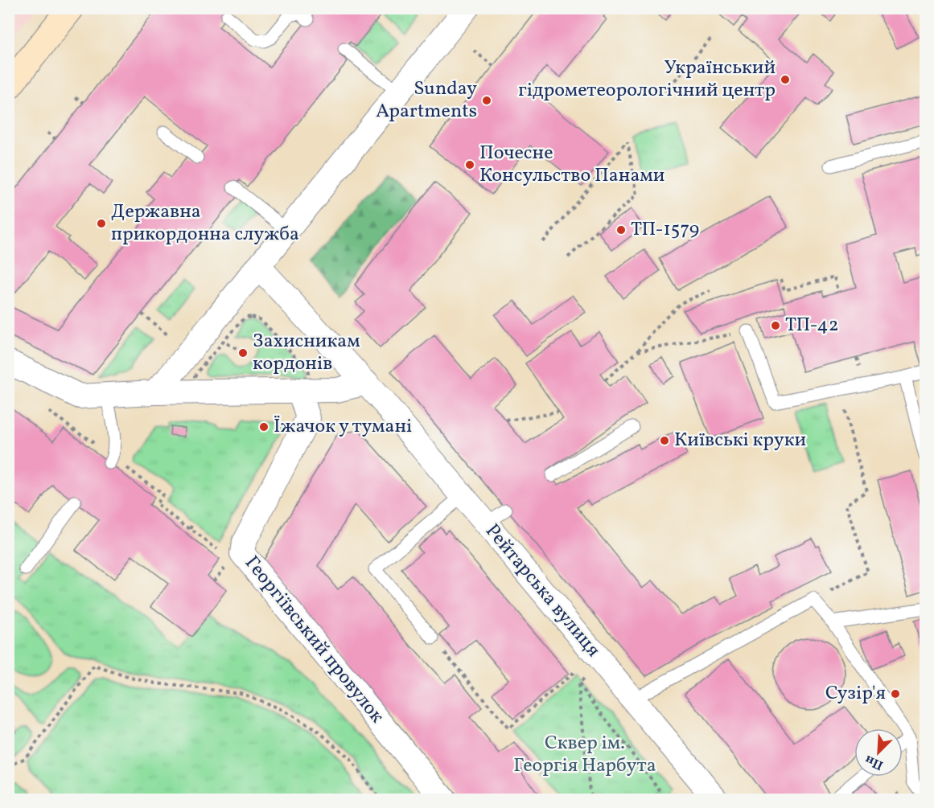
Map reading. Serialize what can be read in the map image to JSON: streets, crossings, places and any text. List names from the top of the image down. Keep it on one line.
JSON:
{"streets":{"street":["Рейтарська вулиця","Георгіївський провулок"]},"parks":["Сквер ім. Георгія Нарбута"],"places":["Український гідрометеорологічний центр","Sunday Apartments","Почесне Консульство Панами","Державна прикордонна служба","ТП-1579","ТП-42","Захисникам кордонів","Їжачок у тумані","Київські круки","Сузір'я"],"north":"bottom left"}
